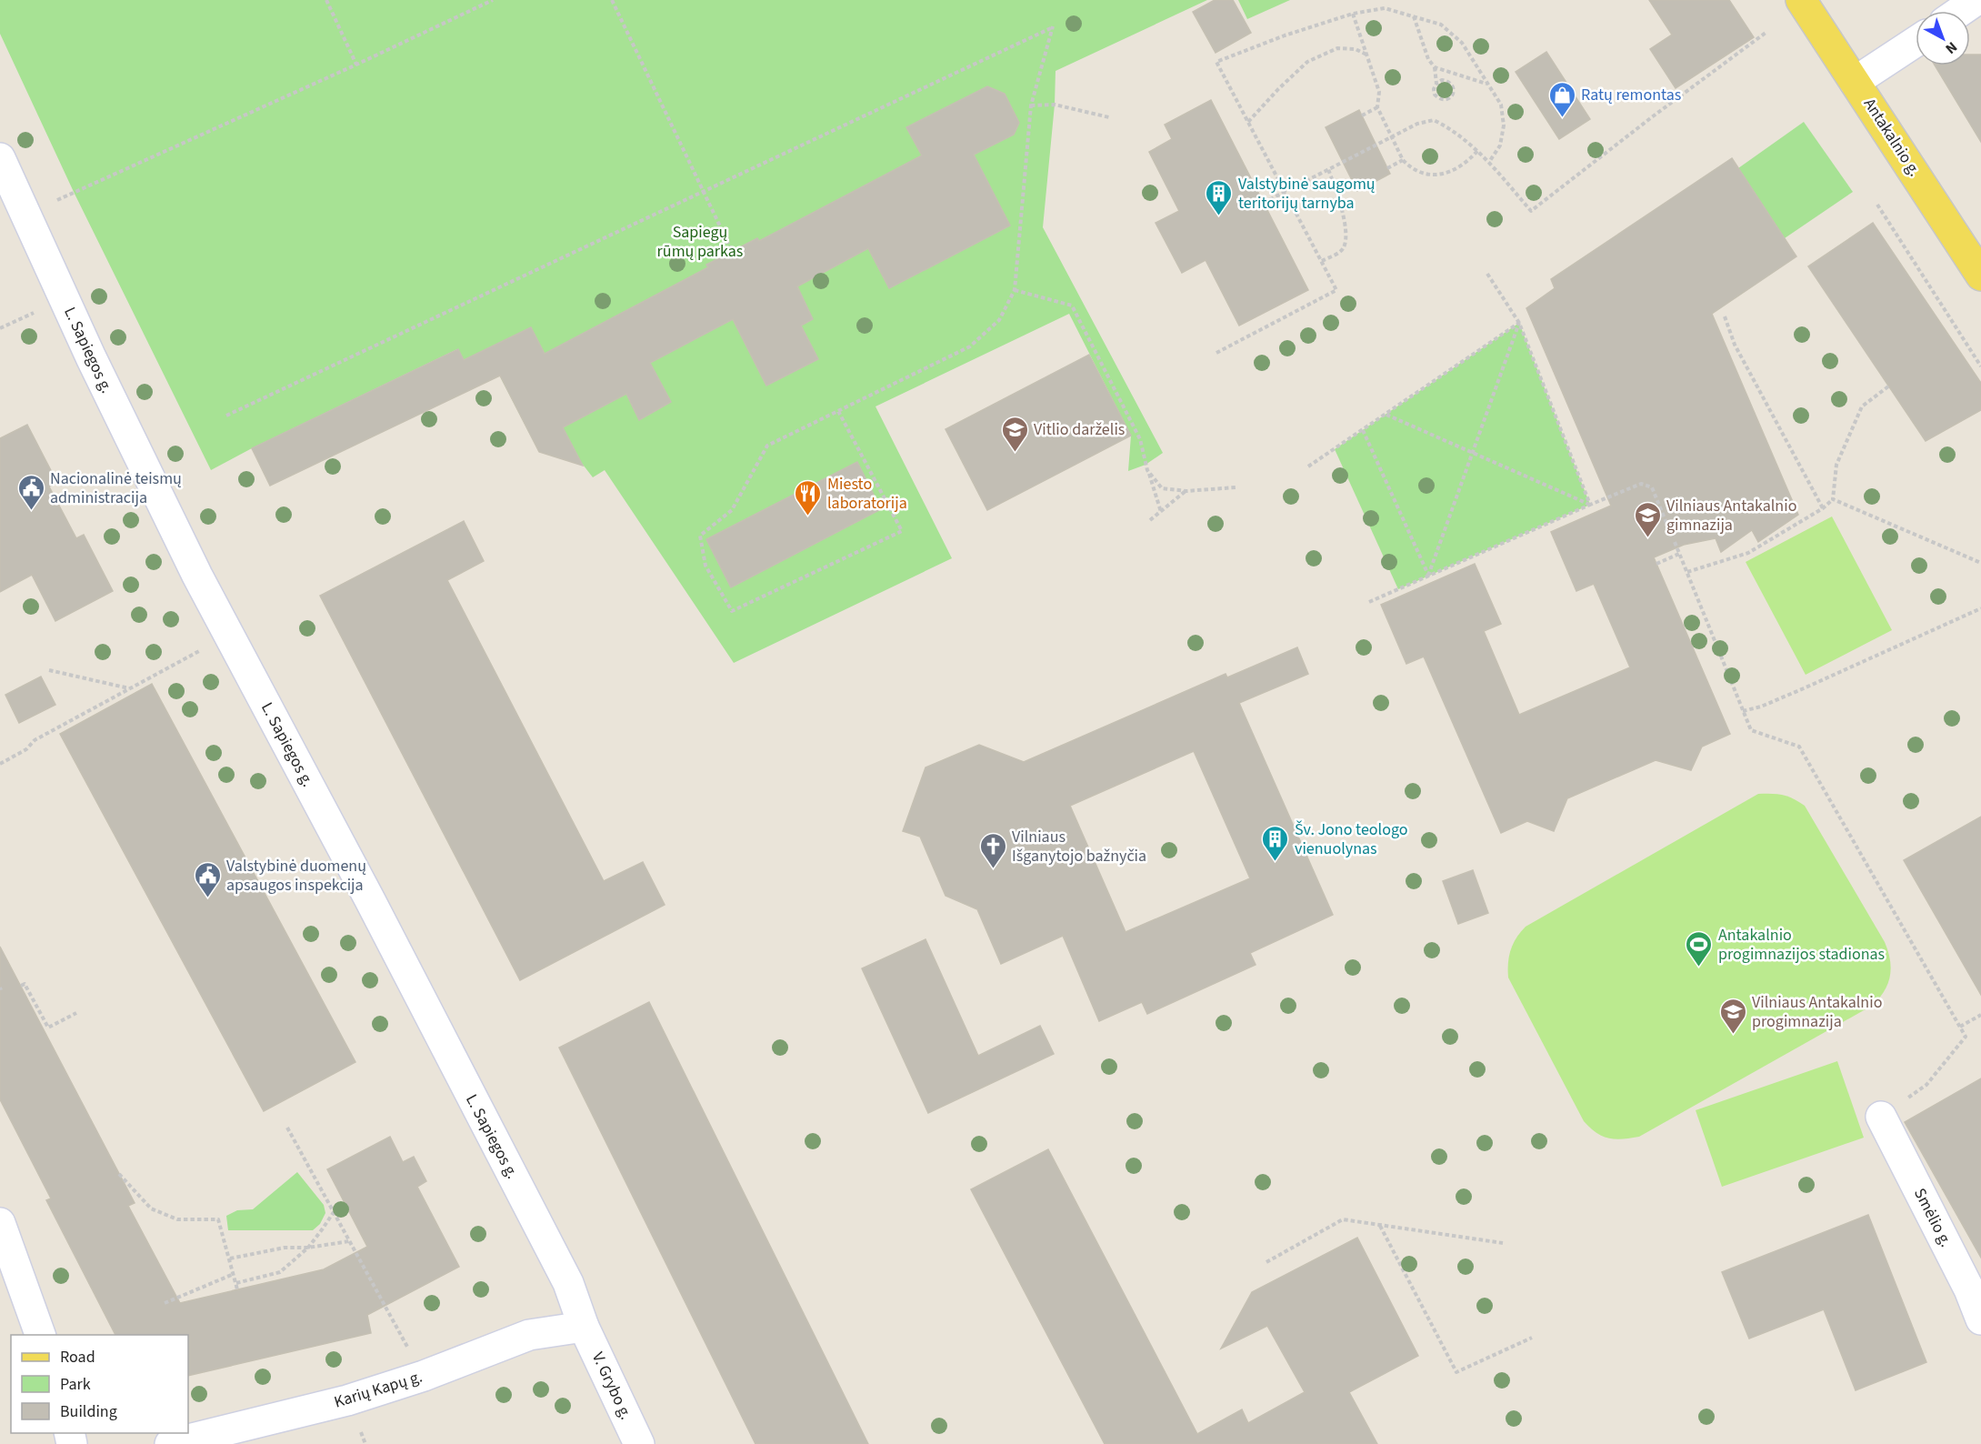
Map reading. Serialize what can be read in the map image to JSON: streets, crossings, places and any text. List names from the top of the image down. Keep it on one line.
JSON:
{"streets":{"main road":["Antakalnio g."],"street":["L. Sapiegos g.","Smėlio g.","V. Grybo g.","Karių Kapų g."]},"crossings":[["L. Sapiegos g.","V. Grybo g."],["L. Sapiegos g.","Karių Kapų g."],["V. Grybo g.","Karių Kapų g."]],"parks":["Sapiegų rūmų parkas"],"places":{"shop":["Ratų remontas"],"building":["Valstybinė saugomų teritorijų tarnyba","Šv. Jono teologo vienuolynas"],"school or university":["Vitlio darželis","Vilniaus Antakalnio gimnazija","Vilniaus Antakalnio progimnazija"],"public building":["Nacionalinė teismų administracija","Valstybinė duomenų apsaugos inspekcija"],"restaurant":["Miesto laboratorija"],"church":["Vilniaus Išganytojo bažnyčia"],"sports":["Antakalnio progimnazijos stadionas"]},"legend":["Road","Park","Building"],"north":"bottom right"}
